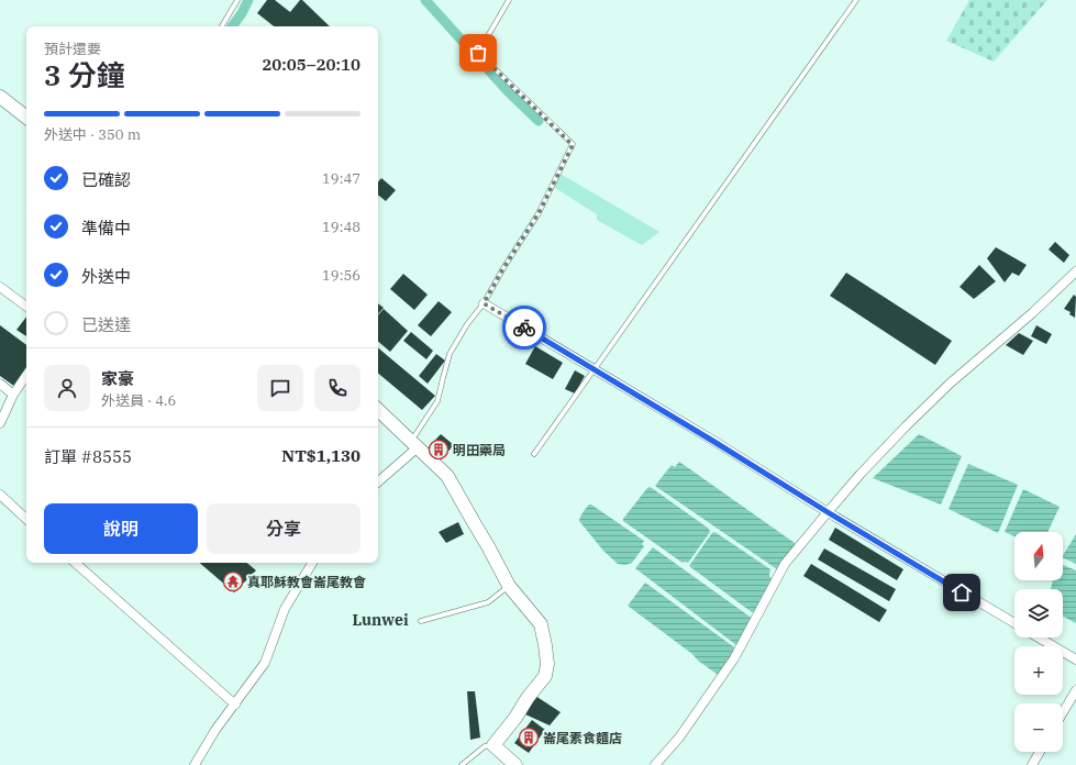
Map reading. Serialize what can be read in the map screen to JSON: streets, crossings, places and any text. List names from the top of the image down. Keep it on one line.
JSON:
{"districts":["Lunwei"],"places":{"building":["明田藥局","崙尾素食麵店"],"temple":["真耶穌教會崙尾教會"]},"north":"top","page":{"heading":["3 分鐘","預計還要","20:05–20:10"],"panel":["家豪","外送員 · 4.6","訂單 #8555","NT$1,130"],"bar":"外送中 · 350 m","list":[["已確認","19:47"],["準備中","19:48"],["外送中","19:56"],"已送達"],"buttons":["說明","分享"],"map_buttons":["+","−"]}}
